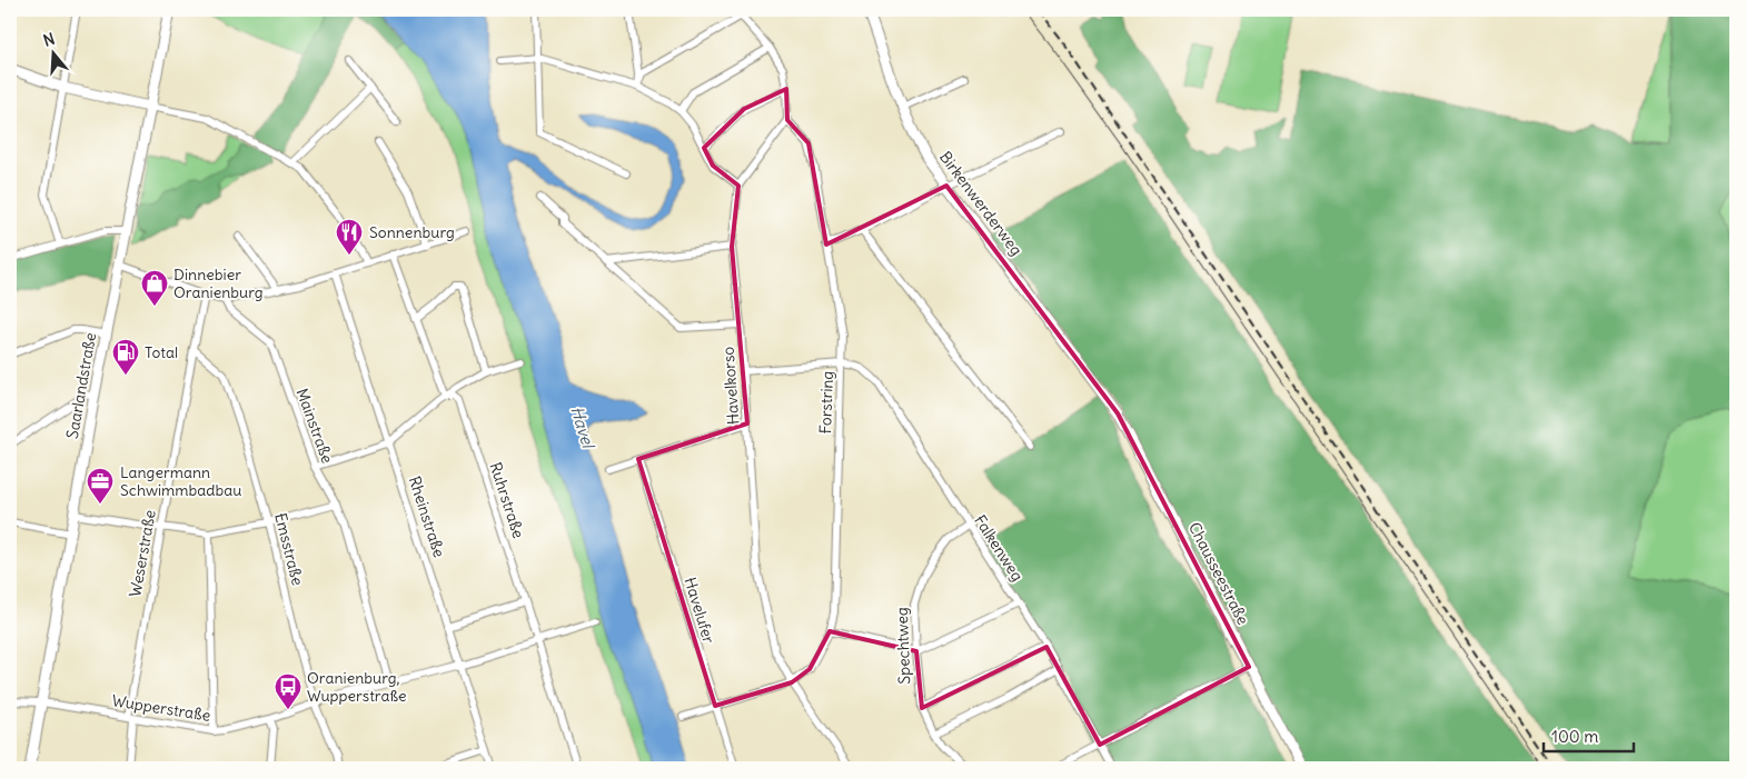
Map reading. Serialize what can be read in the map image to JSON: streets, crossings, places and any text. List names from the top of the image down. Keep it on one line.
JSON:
{"streets":{"street":["Birkenwerderweg","Saarlandstraße","Havelkorso","Forstring","Mainstraße","Ruhrstraße","Rheinstraße","Falkenweg","Emsstraße","Weserstraße","Chausseestraße","Havelufer","Spechtweg","Wupperstraße"]},"crossings":[["Birkenwerderweg","Chausseestraße"],["Saarlandstraße","Wupperstraße"],["Havelkorso","Forstring"],["Forstring","Falkenweg"],["Mainstraße","Wupperstraße"],["Ruhrstraße","Wupperstraße"],["Rheinstraße","Wupperstraße"],["Falkenweg","Spechtweg"],["Emsstraße","Weserstraße"],["Emsstraße","Wupperstraße"],["Weserstraße","Wupperstraße"]],"water":["Havel"],"places":{"restaurant":["Sonnenburg"],"shop":["Dinnebier Oranienburg"],"fuel station":["Total"],"office":["Langermann Schwimmbadbau"],"bus stop":["Oranienburg, Wupperstraße"]},"scale_bar":"100 m","north":"top"}
